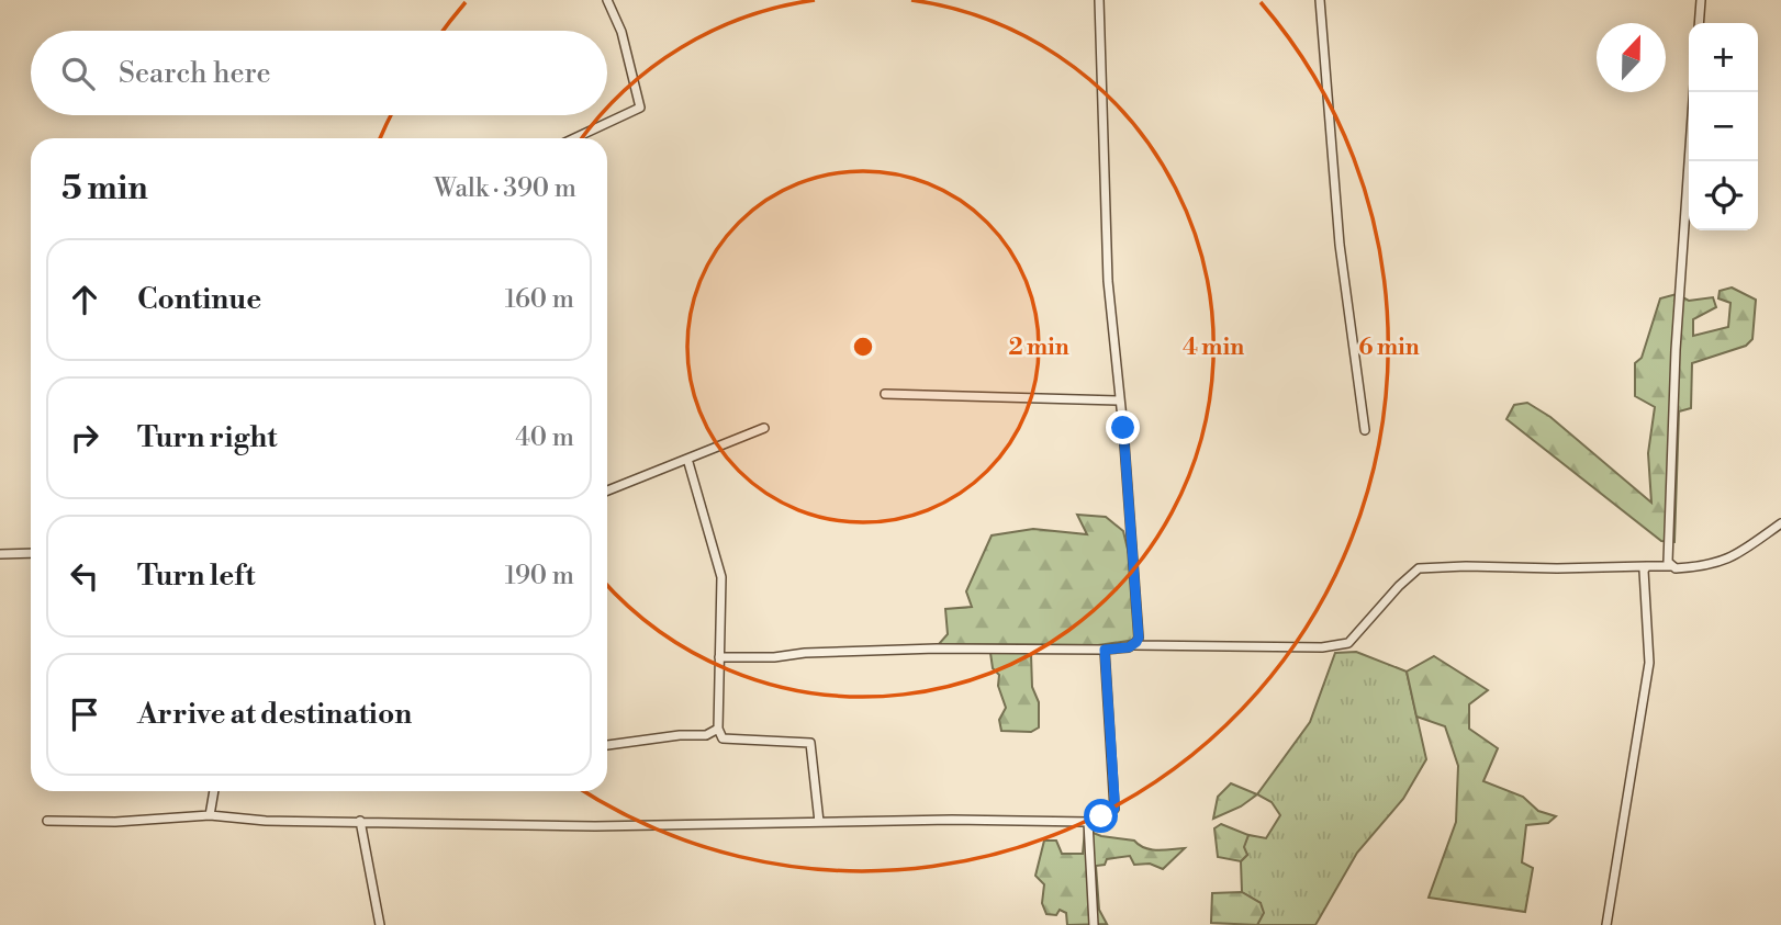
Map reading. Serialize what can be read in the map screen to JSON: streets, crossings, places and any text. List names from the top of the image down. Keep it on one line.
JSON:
{"north":"top","page":{"map_buttons":["+","−"],"search":"Search here","heading":["5 min","Walk · 390 m"],"list":[["Continue","160 m"],["Turn right","40 m"],["Turn left","190 m"],"Arrive at destination"]},"rings":["2 min","4 min","6 min"]}
